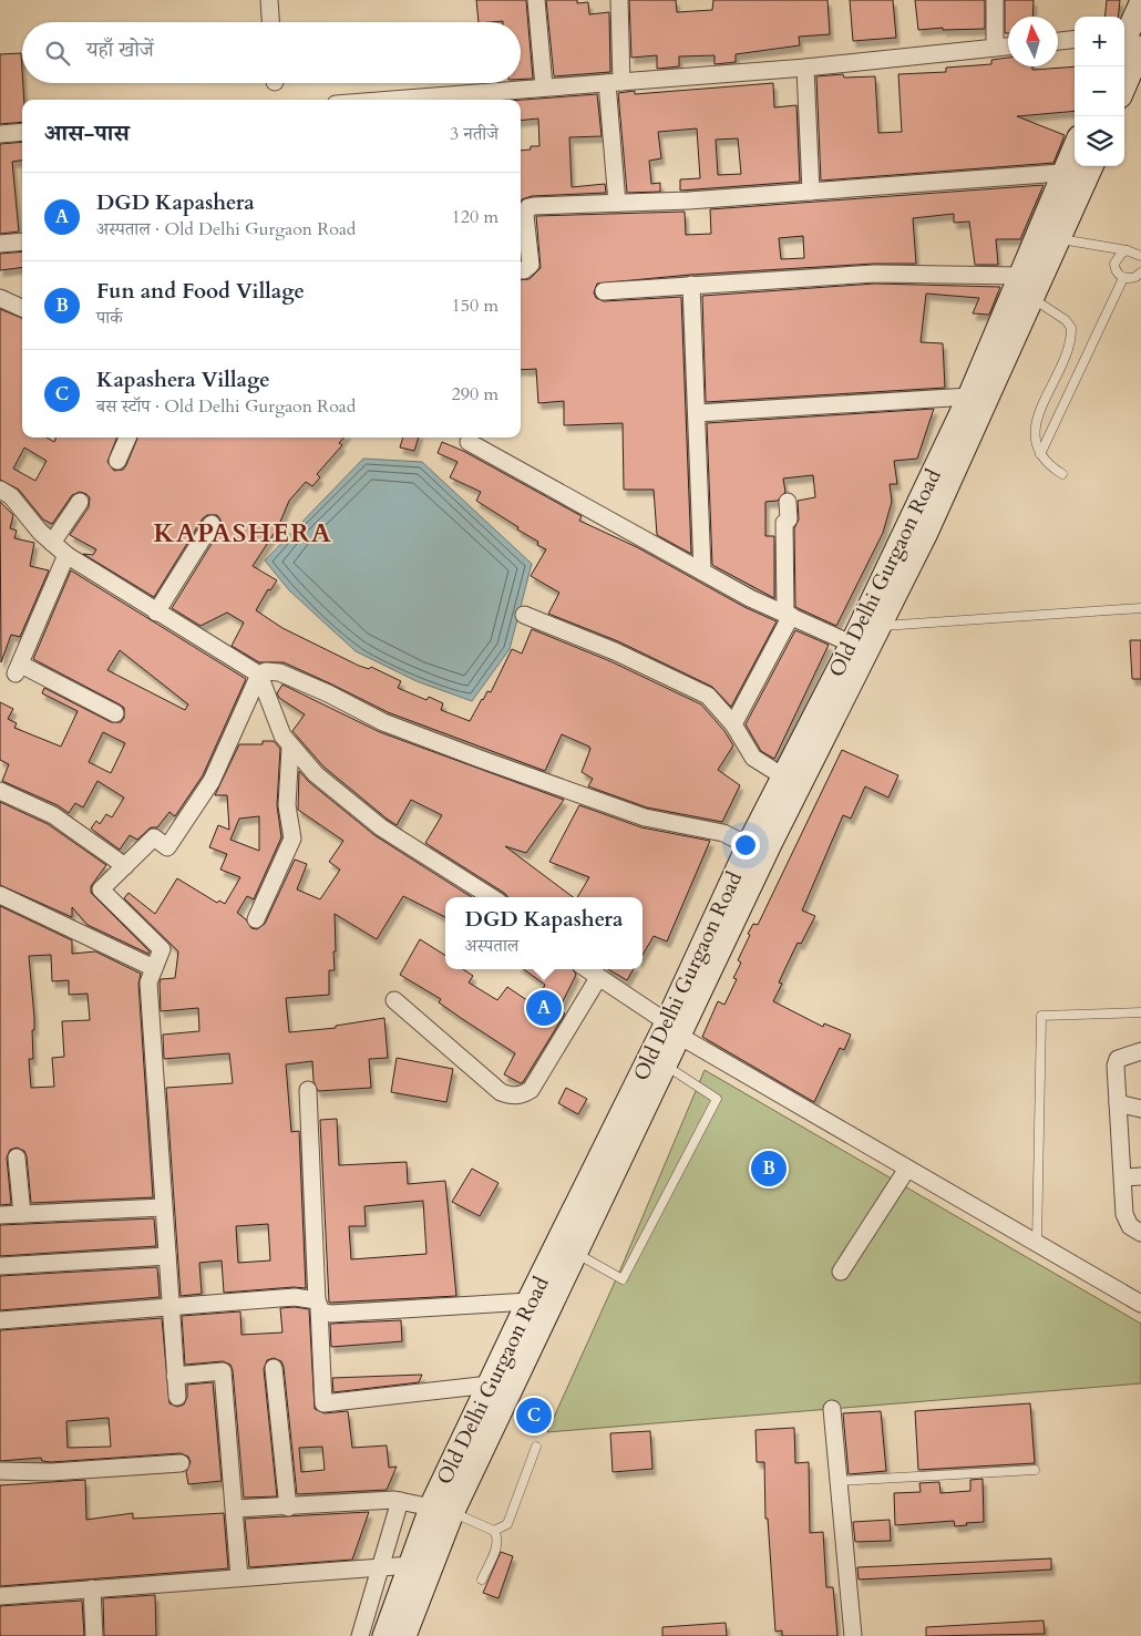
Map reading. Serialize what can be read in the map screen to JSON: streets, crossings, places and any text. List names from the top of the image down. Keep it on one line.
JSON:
{"streets":{"main road":["Old Delhi Gurgaon Road"]},"districts":["KAPASHERA"],"north":"top","page":{"map_buttons":["+","−"],"search":"यहाँ खोजें","heading":["आस-पास","3 नतीजे"],"list":[{"mark":"A","name":"DGD Kapashera","note":"अस्पताल · Old Delhi Gurgaon Road","value":"120 m"},{"mark":"B","name":"Fun and Food Village","note":"पार्क","value":"150 m"},{"mark":"C","name":"Kapashera Village","note":"बस स्टॉप · Old Delhi Gurgaon Road","value":"290 m"}],"popup":["DGD Kapashera","अस्पताल"],"pins":["A","B","C"]}}
